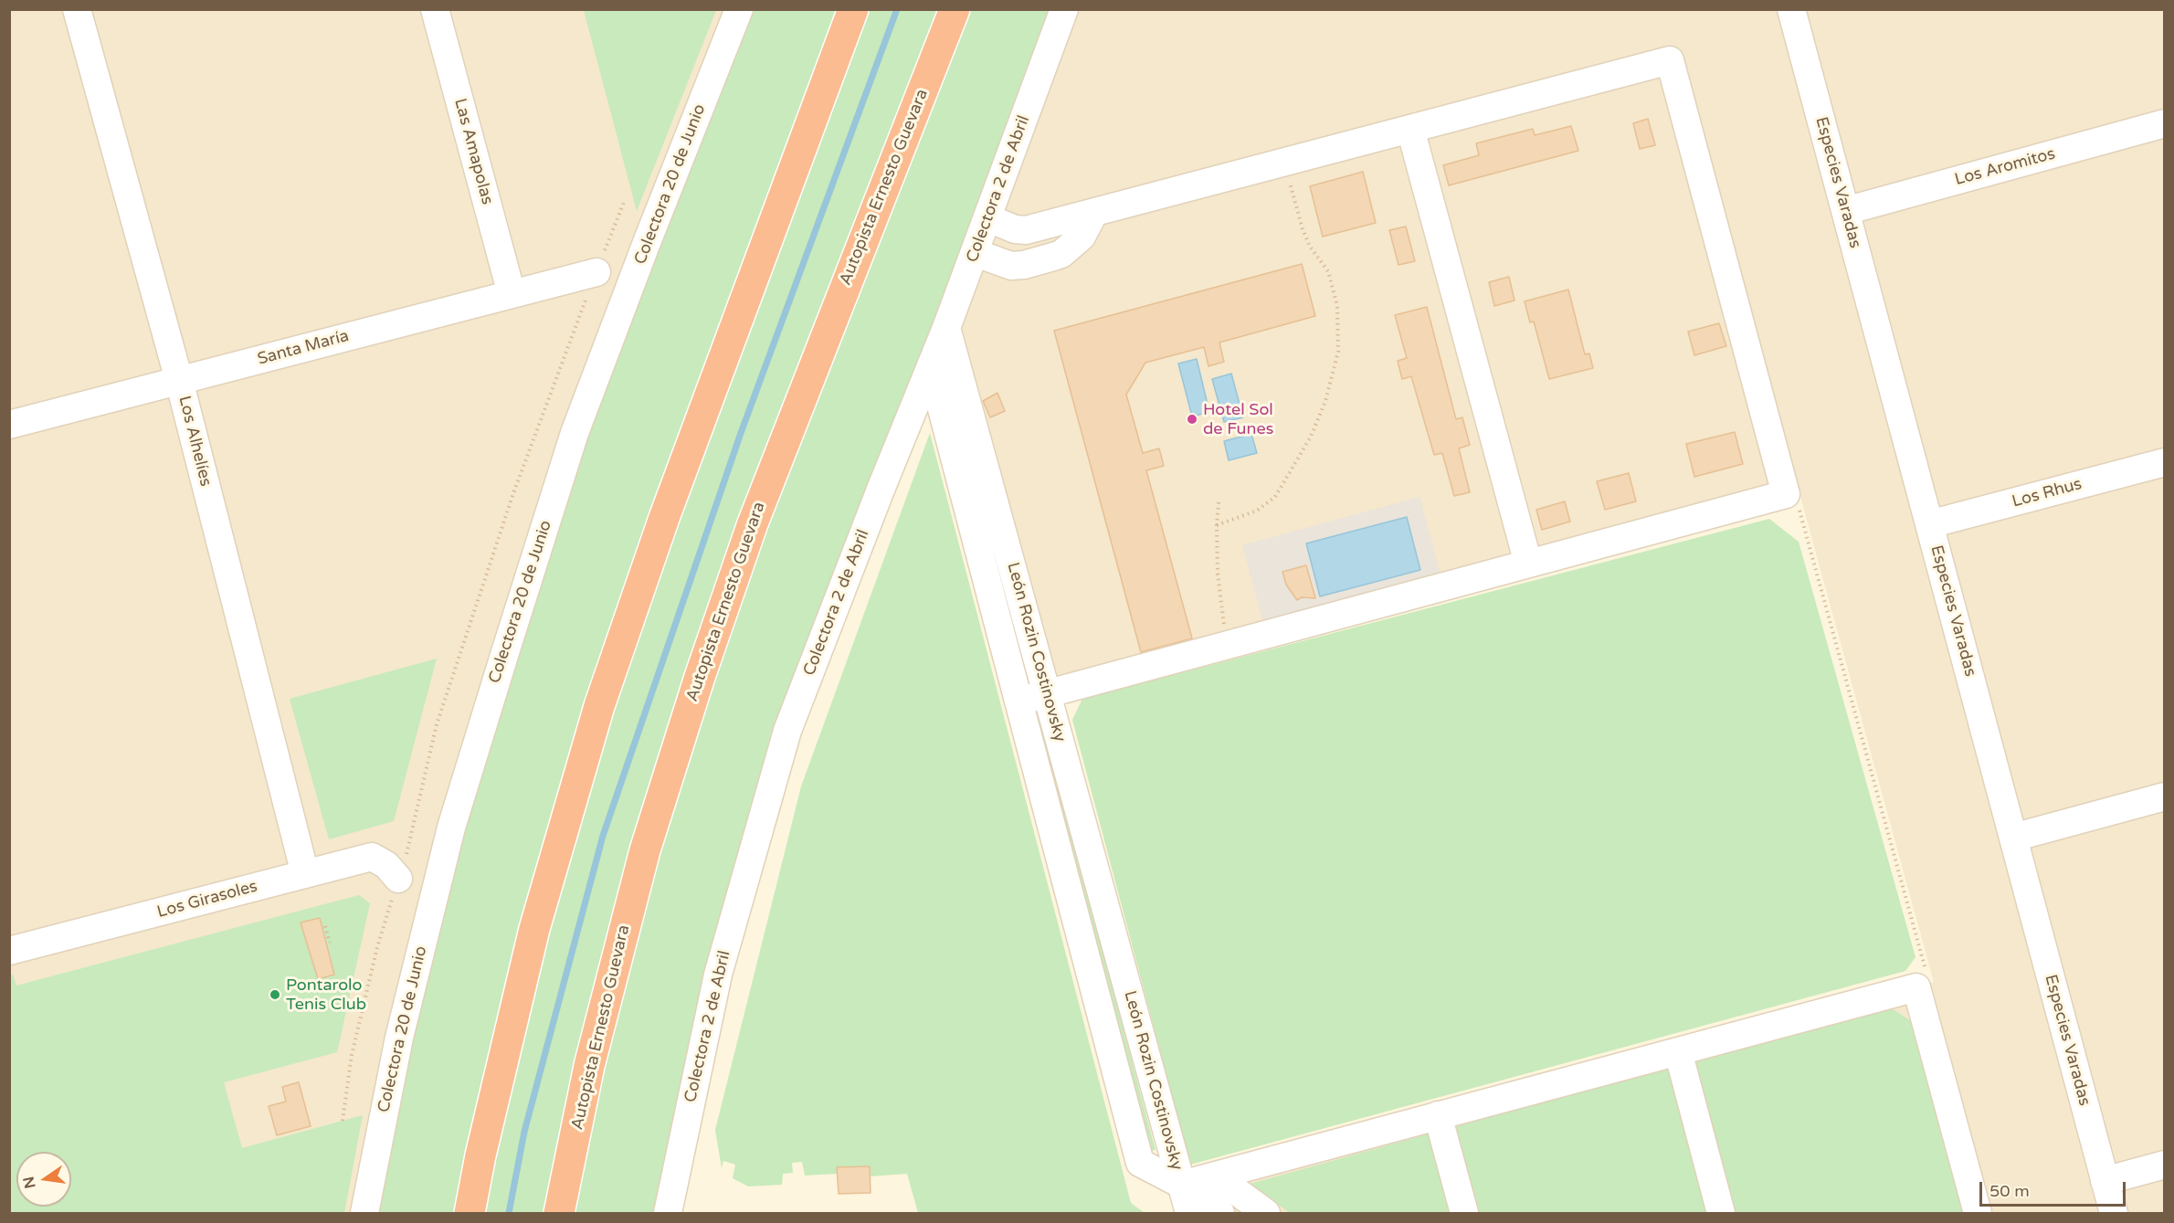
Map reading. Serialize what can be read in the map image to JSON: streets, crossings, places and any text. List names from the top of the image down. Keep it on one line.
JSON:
{"streets":{"highway":["Autopista Ernesto Guevara"],"street":["Las Amapolas","Los Aromitos","Especies Varadas","Colectora 20 de Junio","Colectora 2 de Abril","Santa María","Los Alhelíes","Los Rhus","León Rozin Costinovsky","Los Girasoles"]},"crossings":[["Las Amapolas","Santa María"],["Los Aromitos","Especies Varadas"],["Especies Varadas","Los Rhus"],["Colectora 2 de Abril","León Rozin Costinovsky"],["Santa María","Los Alhelíes"],["Los Alhelíes","Los Girasoles"]],"places":["Hotel Sol de Funes","Pontarolo Tenis Club"],"scale_bar":"50 m","north":"left"}
